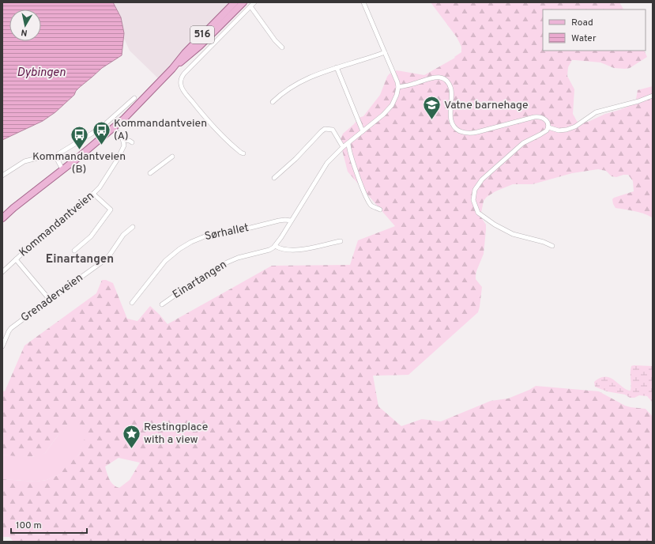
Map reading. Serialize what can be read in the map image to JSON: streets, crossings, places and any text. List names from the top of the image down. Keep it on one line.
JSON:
{"streets":{"main road":["516"],"street":["Kommandantveien","Sørhallet","Einartangen","Grenaderveien"]},"crossings":[["Kommandantveien","Grenaderveien"]],"districts":["Einartangen"],"water":["Dybingen"],"places":{"school or university":["Vatne barnehage"],"bus stop":["Kommandantveien (A)","Kommandantveien (B)"],"place":["Restingplace with a view"]},"legend":["Road","Water"],"scale_bar":"100 m","north":"bottom"}
